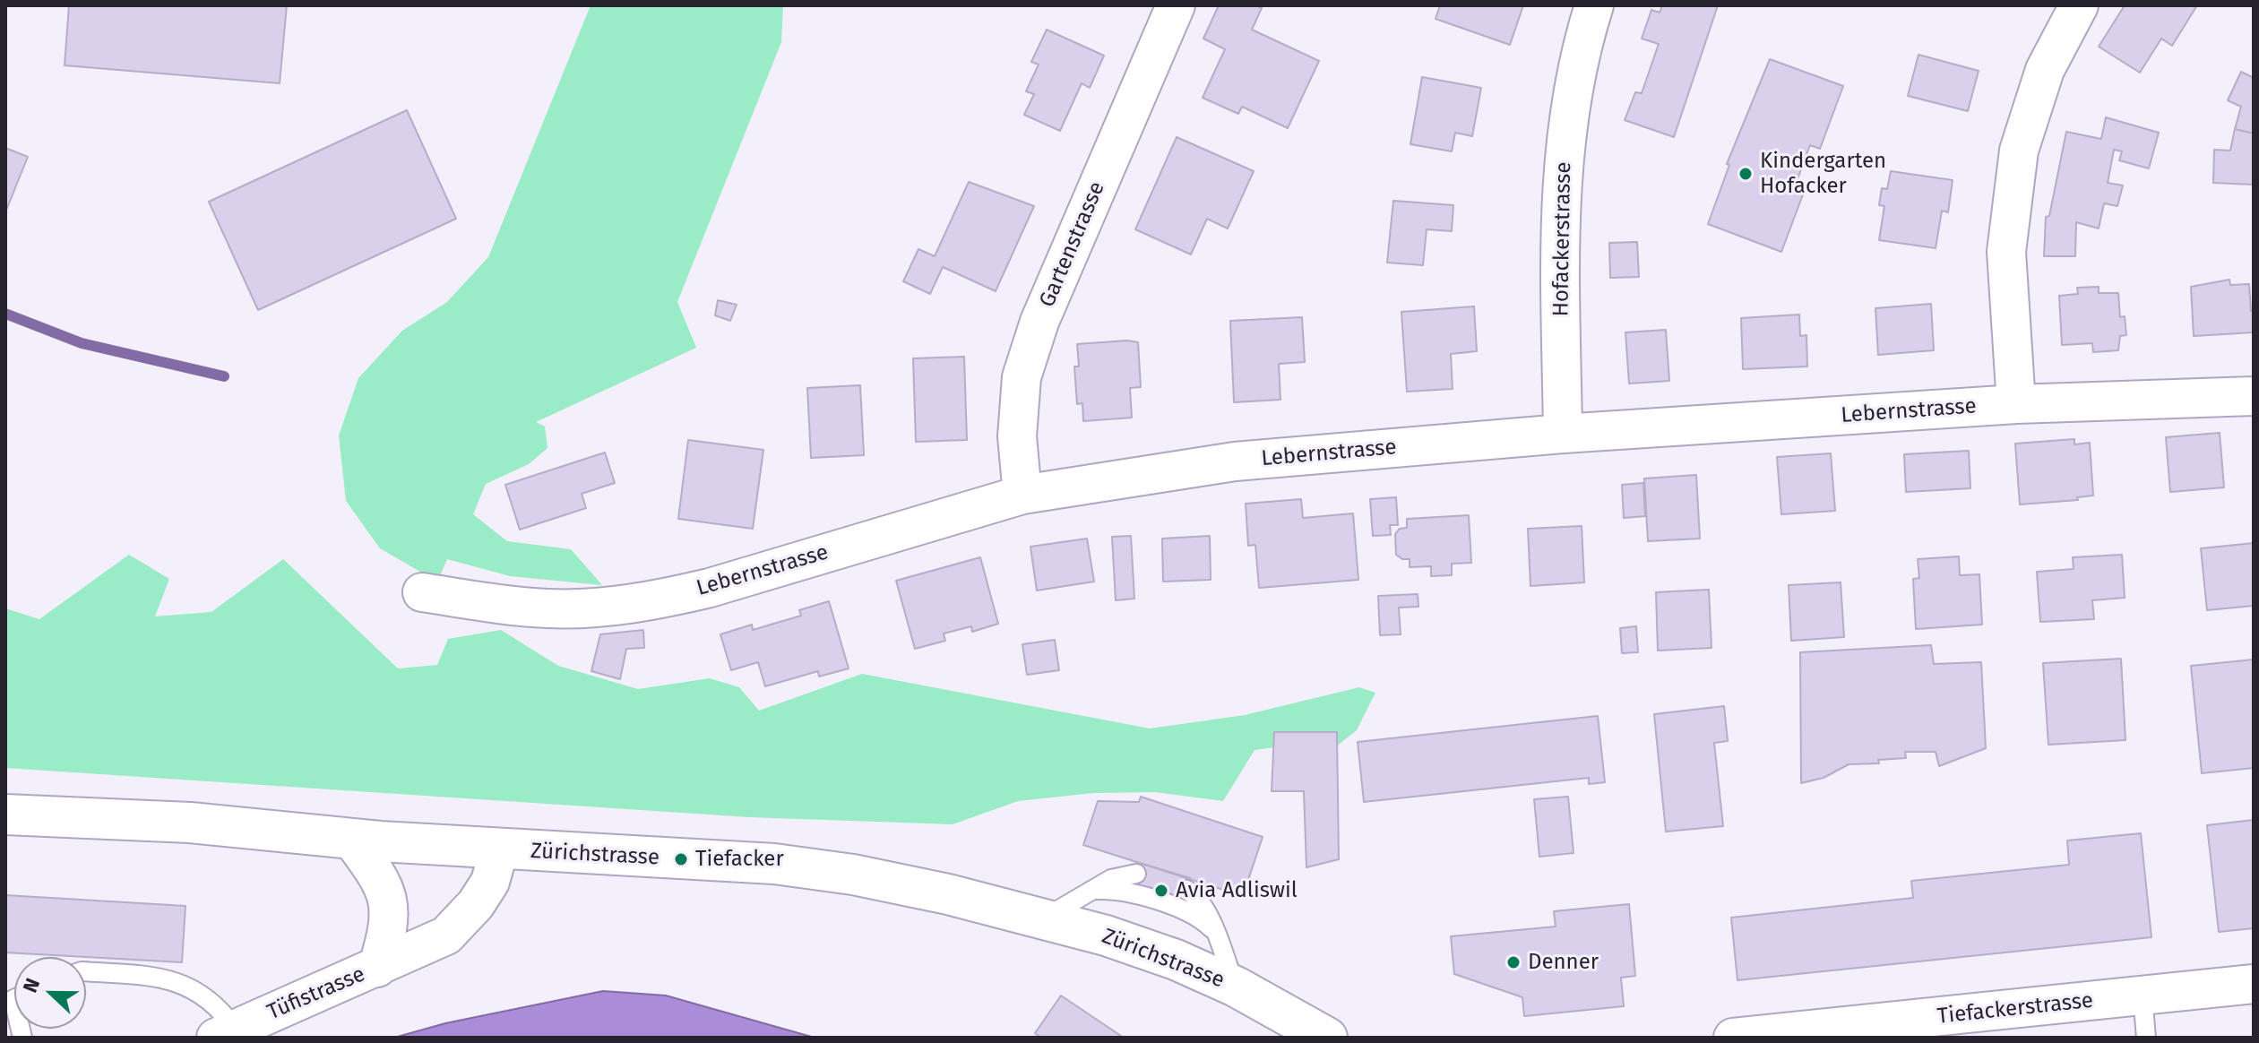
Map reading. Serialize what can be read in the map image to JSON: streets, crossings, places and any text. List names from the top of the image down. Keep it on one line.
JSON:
{"streets":{"main road":["Zürichstrasse"],"street":["Hofackerstrasse","Gartenstrasse","Lebernstrasse","Tüfistrasse","Tiefackerstrasse"]},"crossings":[["Hofackerstrasse","Lebernstrasse"],["Gartenstrasse","Lebernstrasse"],["Zürichstrasse","Tüfistrasse"]],"places":["Kindergarten Hofacker","Tiefacker","Avia Adliswil","Denner"],"north":"left"}
